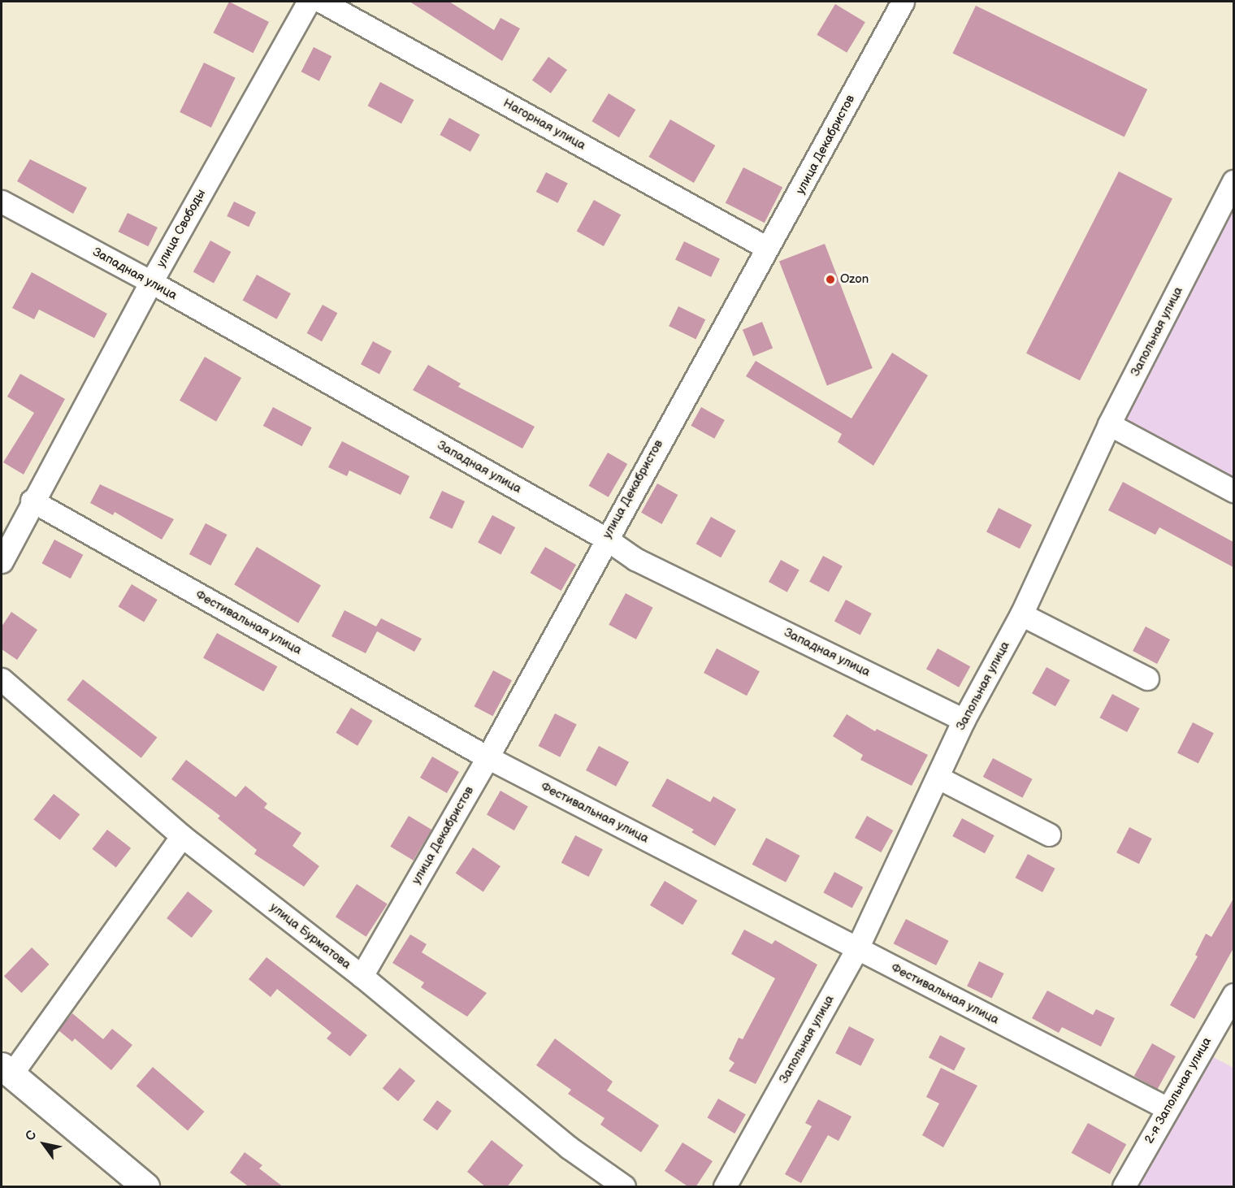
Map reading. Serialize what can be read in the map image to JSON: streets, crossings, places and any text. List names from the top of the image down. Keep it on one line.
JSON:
{"streets":{"street":["Нагорная улица","улица Декабристов","улица Свободы","Западная улица","Запольная улица","Фестивальная улица","улица Бурматова","2-я Запольная улица"]},"crossings":[["Нагорная улица","улица Декабристов"],["улица Декабристов","Западная улица"],["улица Декабристов","Фестивальная улица"],["улица Декабристов","улица Бурматова"],["улица Свободы","Западная улица"],["улица Свободы","Фестивальная улица"],["Западная улица","Запольная улица"],["Запольная улица","Фестивальная улица"],["Фестивальная улица","2-я Запольная улица"]],"places":["Ozon"],"north":"top left"}
